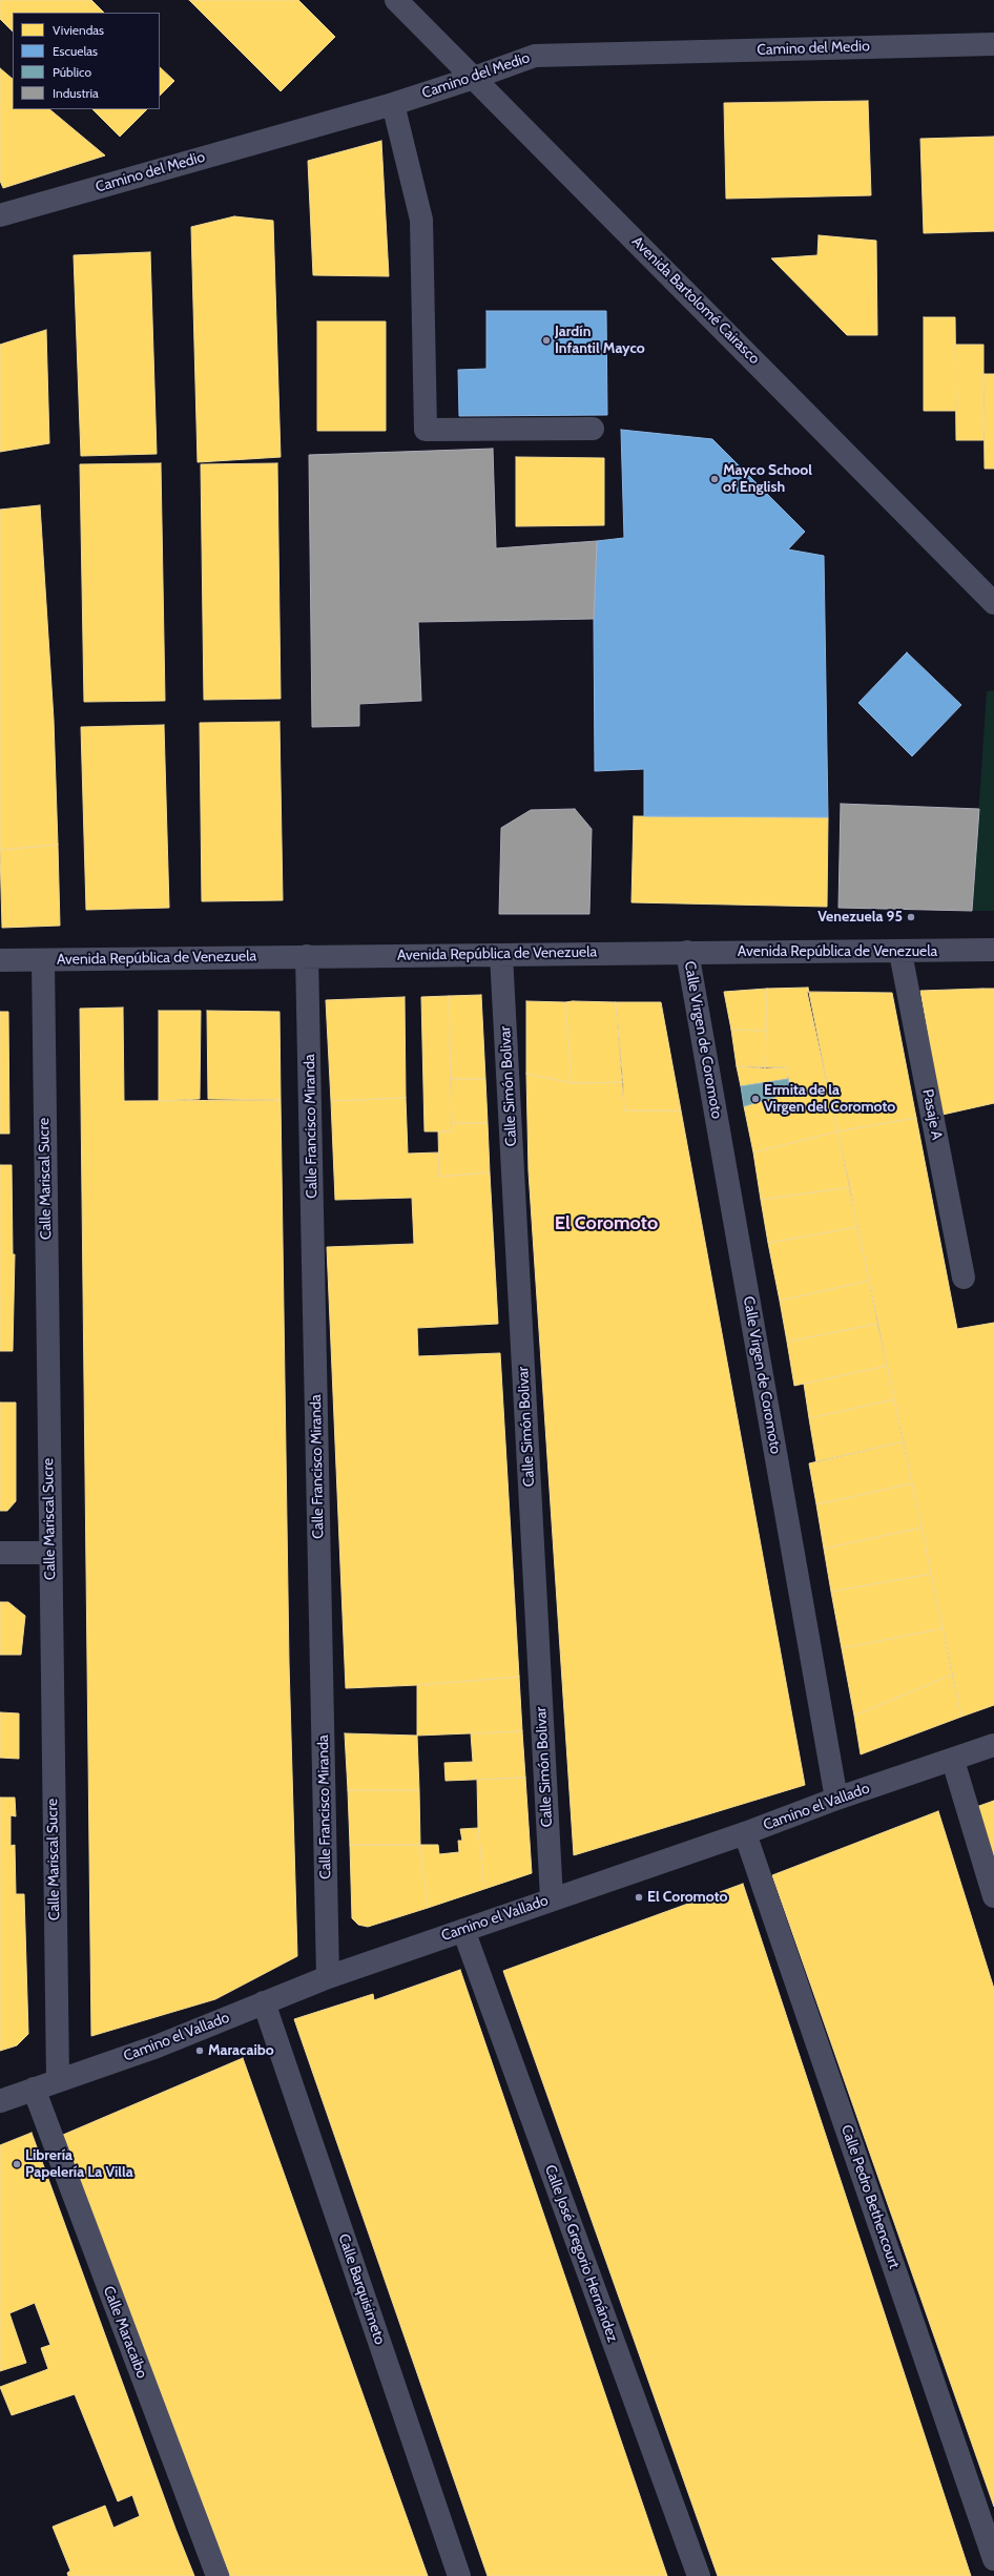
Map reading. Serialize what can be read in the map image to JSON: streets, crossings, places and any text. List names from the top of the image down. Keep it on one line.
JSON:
{"streets":{"street":["Camino del Medio","Avenida Bartolomé Cairasco","Avenida República de Venezuela","Calle Virgen de Coromoto","Calle Simón Bolivar","Pasaje A","Calle Francisco Miranda","Calle Mariscal Sucre","Camino el Vallado","Calle Pedro Bethencourt","Calle José Gregorio Hernández","Calle Barquisimeto","Calle Maracaibo"]},"crossings":[["Camino del Medio","Avenida Bartolomé Cairasco"],["Avenida República de Venezuela","Calle Virgen de Coromoto"],["Avenida República de Venezuela","Calle Simón Bolivar"],["Avenida República de Venezuela","Pasaje A"],["Avenida República de Venezuela","Calle Francisco Miranda"],["Avenida República de Venezuela","Calle Mariscal Sucre"],["Calle Virgen de Coromoto","Camino el Vallado"],["Calle Simón Bolivar","Camino el Vallado"],["Calle Francisco Miranda","Camino el Vallado"],["Calle Mariscal Sucre","Camino el Vallado"],["Camino el Vallado","Calle Pedro Bethencourt"],["Camino el Vallado","Calle José Gregorio Hernández"],["Camino el Vallado","Calle Barquisimeto"],["Camino el Vallado","Calle Maracaibo"]],"districts":["El Coromoto"],"places":["Jardín Infantil Mayco","Mayco School of English","Venezuela 95","Ermita de la Virgen del Coromoto","El Coromoto","Maracaibo","Librería Papelería La Villa"],"legend":["Viviendas","Escuelas","Público","Industria"]}
